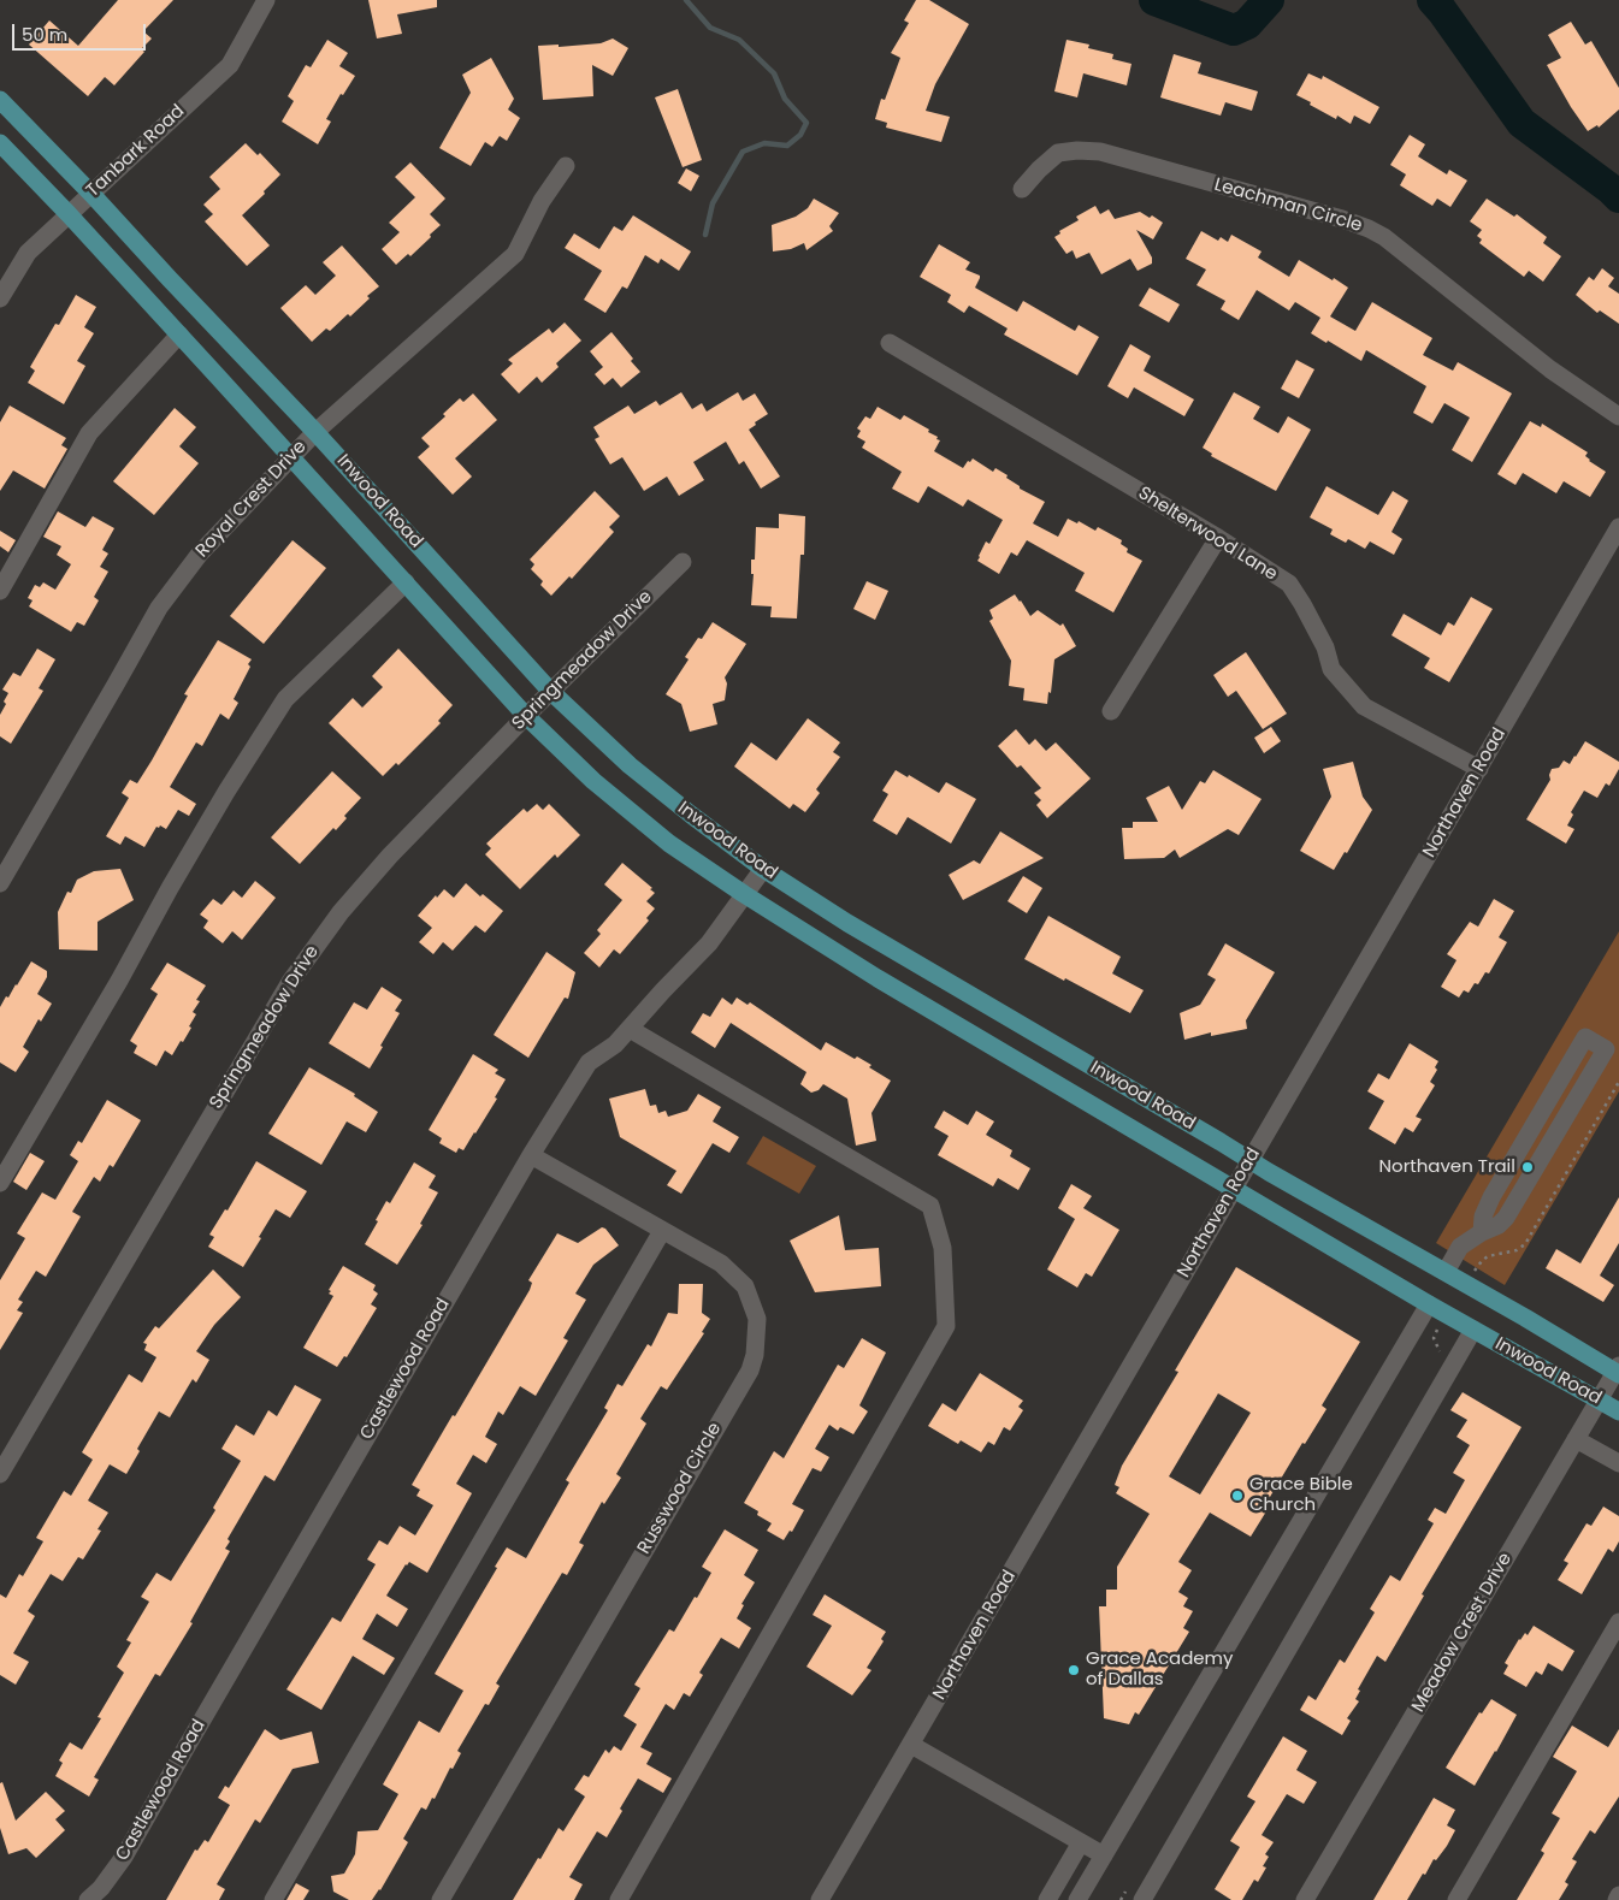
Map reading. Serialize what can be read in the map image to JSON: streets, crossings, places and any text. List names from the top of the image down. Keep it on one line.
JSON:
{"streets":{"main road":["Inwood Road"],"street":["Tanbark Road","Leachman Circle","Royal Crest Drive","Shelterwood Lane","Springmeadow Drive","Northaven Road","Castlewood Road","Russwood Circle","Meadow Crest Drive"]},"crossings":[["Tanbark Road","Inwood Road"],["Royal Crest Drive","Inwood Road"],["Inwood Road","Springmeadow Drive"],["Inwood Road","Northaven Road"],["Inwood Road","Castlewood Road"],["Inwood Road","Meadow Crest Drive"],["Shelterwood Lane","Northaven Road"],["Castlewood Road","Russwood Circle"]],"places":["Northaven Trail","Grace Bible Church","Grace Academy of Dallas"],"scale_bar":"50 m"}
